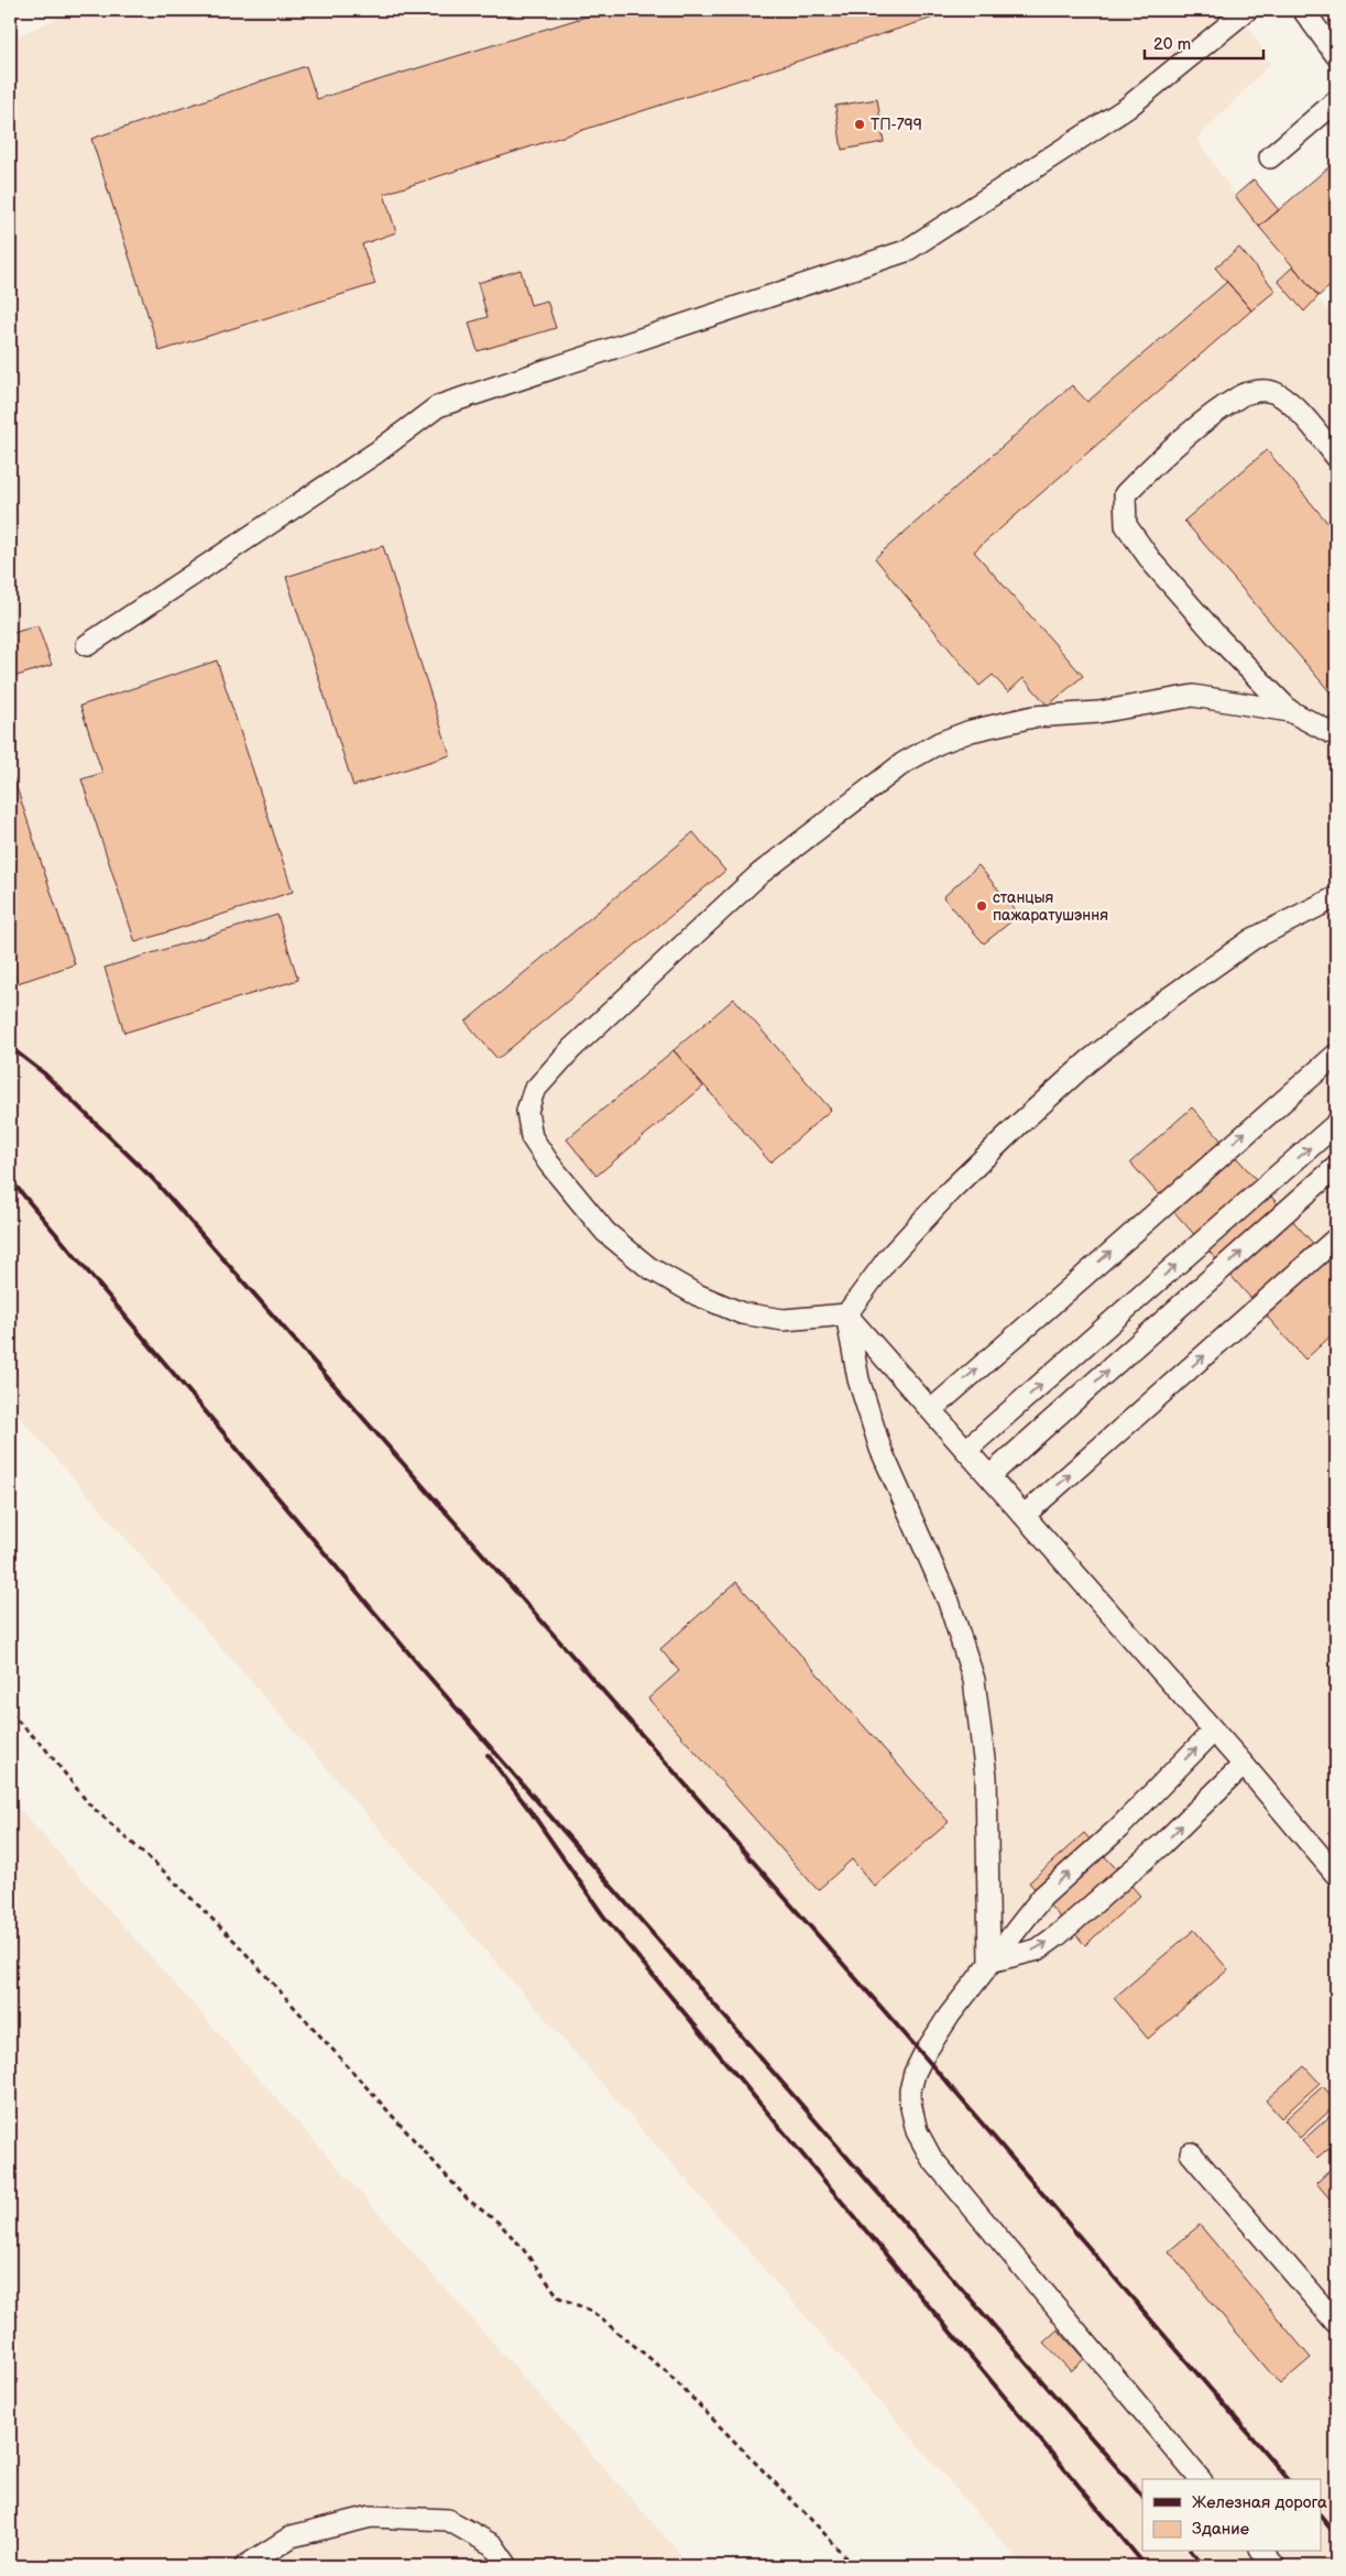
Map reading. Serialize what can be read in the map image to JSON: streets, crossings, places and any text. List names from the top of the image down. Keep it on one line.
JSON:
{"places":["ТП-799","станцыя пажаратушэння"],"legend":["Железная дорога","Здание"],"scale_bar":"20 m"}
